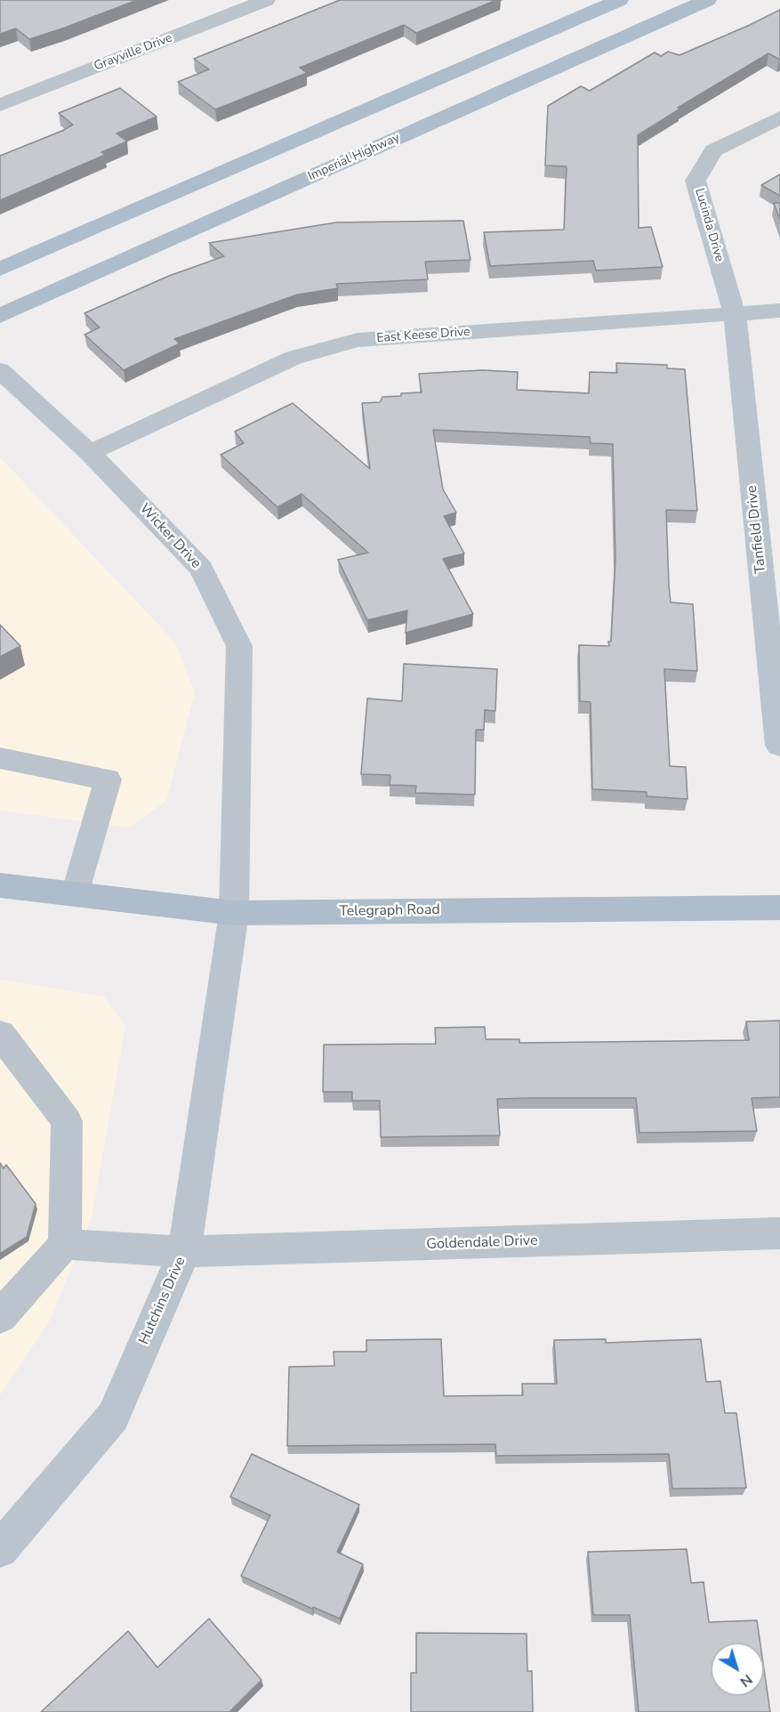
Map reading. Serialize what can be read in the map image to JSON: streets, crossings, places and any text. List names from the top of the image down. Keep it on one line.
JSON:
{"streets":{"main road":["Imperial Highway","Telegraph Road"],"street":["Grayville Drive","Lucinda Drive","East Keese Drive","Tanfield Drive","Wicker Drive","Goldendale Drive","Hutchins Drive"]},"crossings":[["Lucinda Drive","East Keese Drive"],["Lucinda Drive","Tanfield Drive"],["East Keese Drive","Tanfield Drive"],["East Keese Drive","Wicker Drive"],["Wicker Drive","Telegraph Road"],["Wicker Drive","Hutchins Drive"],["Telegraph Road","Hutchins Drive"],["Goldendale Drive","Hutchins Drive"]],"north":"bottom right"}
